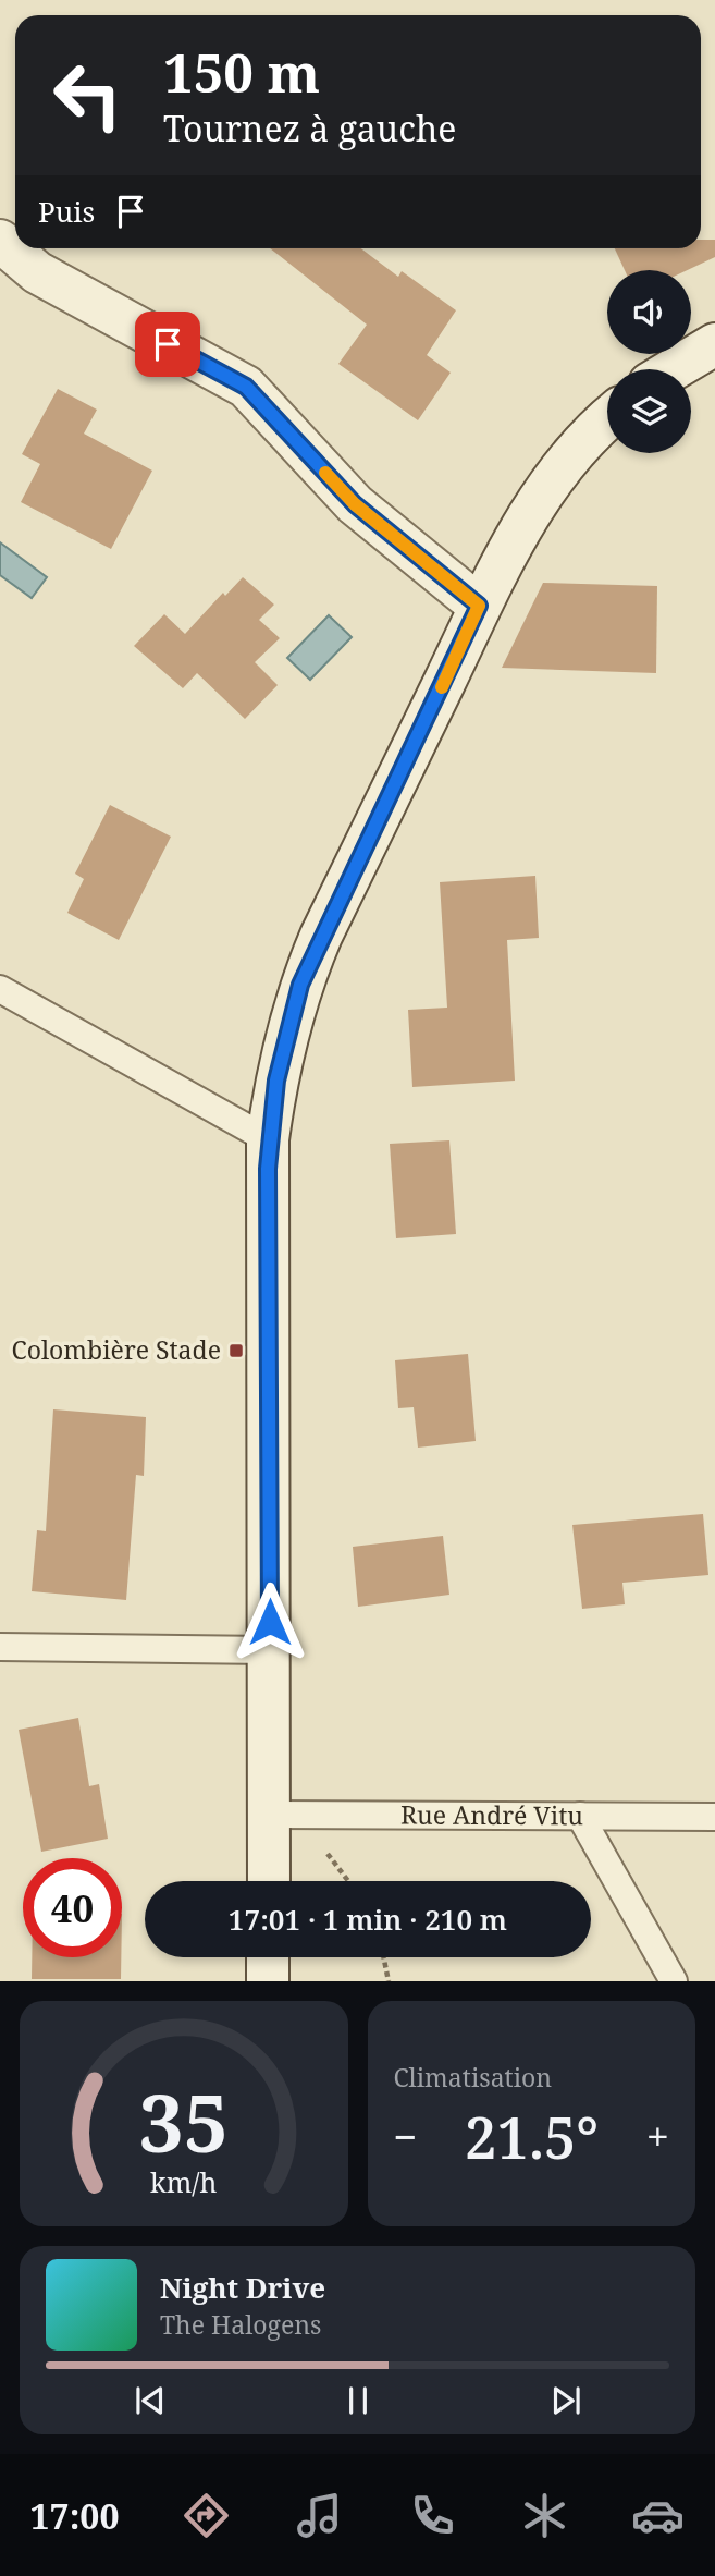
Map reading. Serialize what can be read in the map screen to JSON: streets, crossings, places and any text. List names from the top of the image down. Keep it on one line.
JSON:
{"streets":{"lane":["Rue André Vitu"]},"places":{"transit":["Colombière Stade"]},"page":{"turn":["150 m","Tournez à gauche"],"then":"Puis","limit":"40","trip":"17:01 · 1 min · 210 m","tile":"Climatisation","heat":["−","21.5°","+"],"song":["Night Drive","The Halogens"],"tabs":"17:00","gauge":["35","km/h"]}}
